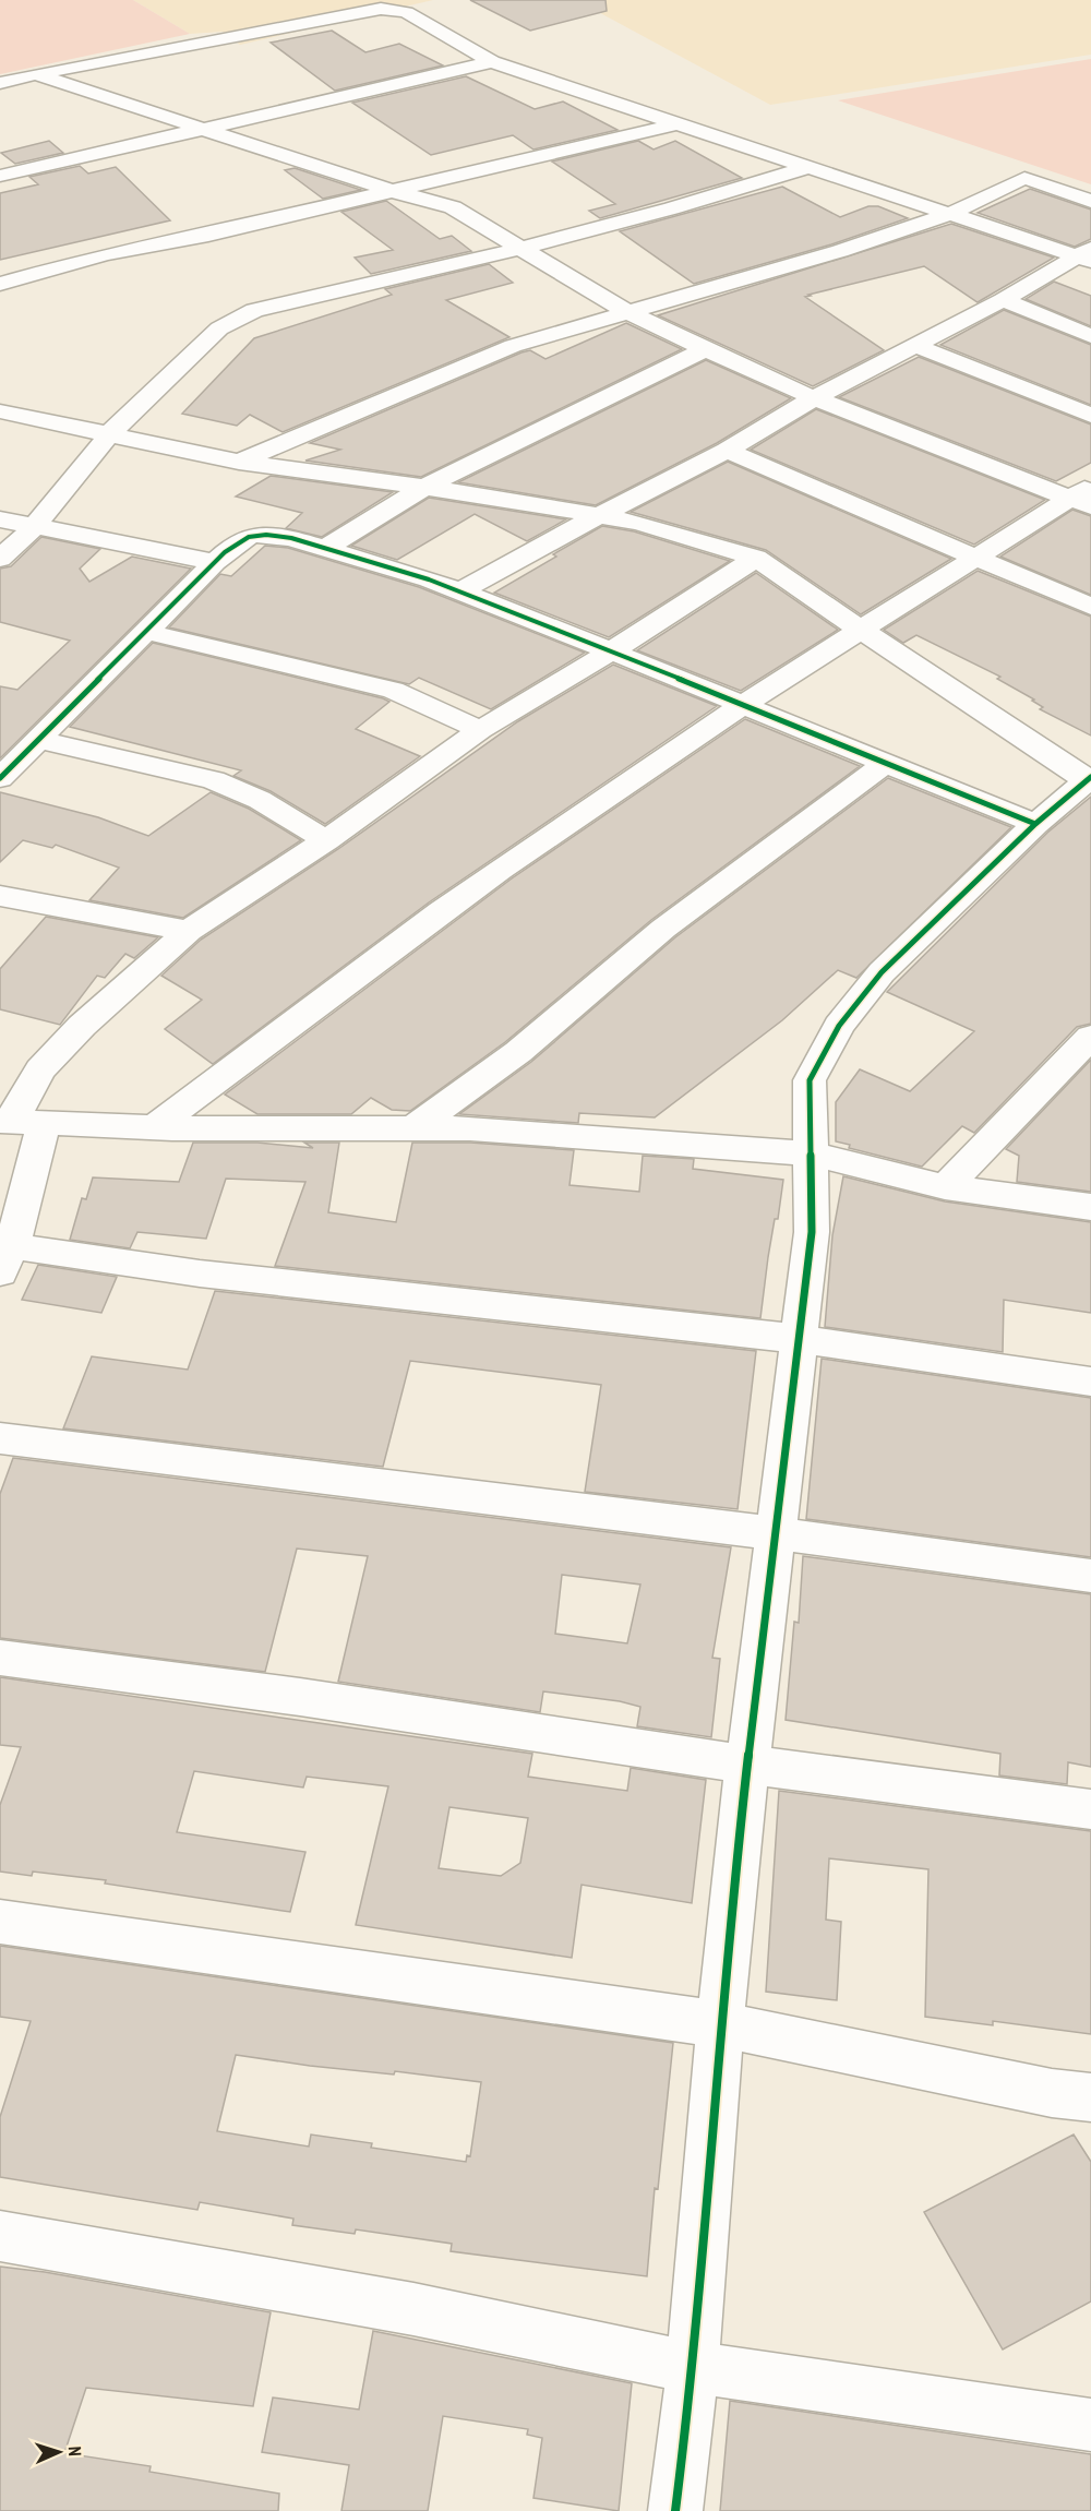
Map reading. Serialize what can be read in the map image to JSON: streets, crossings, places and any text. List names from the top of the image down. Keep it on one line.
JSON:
{"north":"right"}
